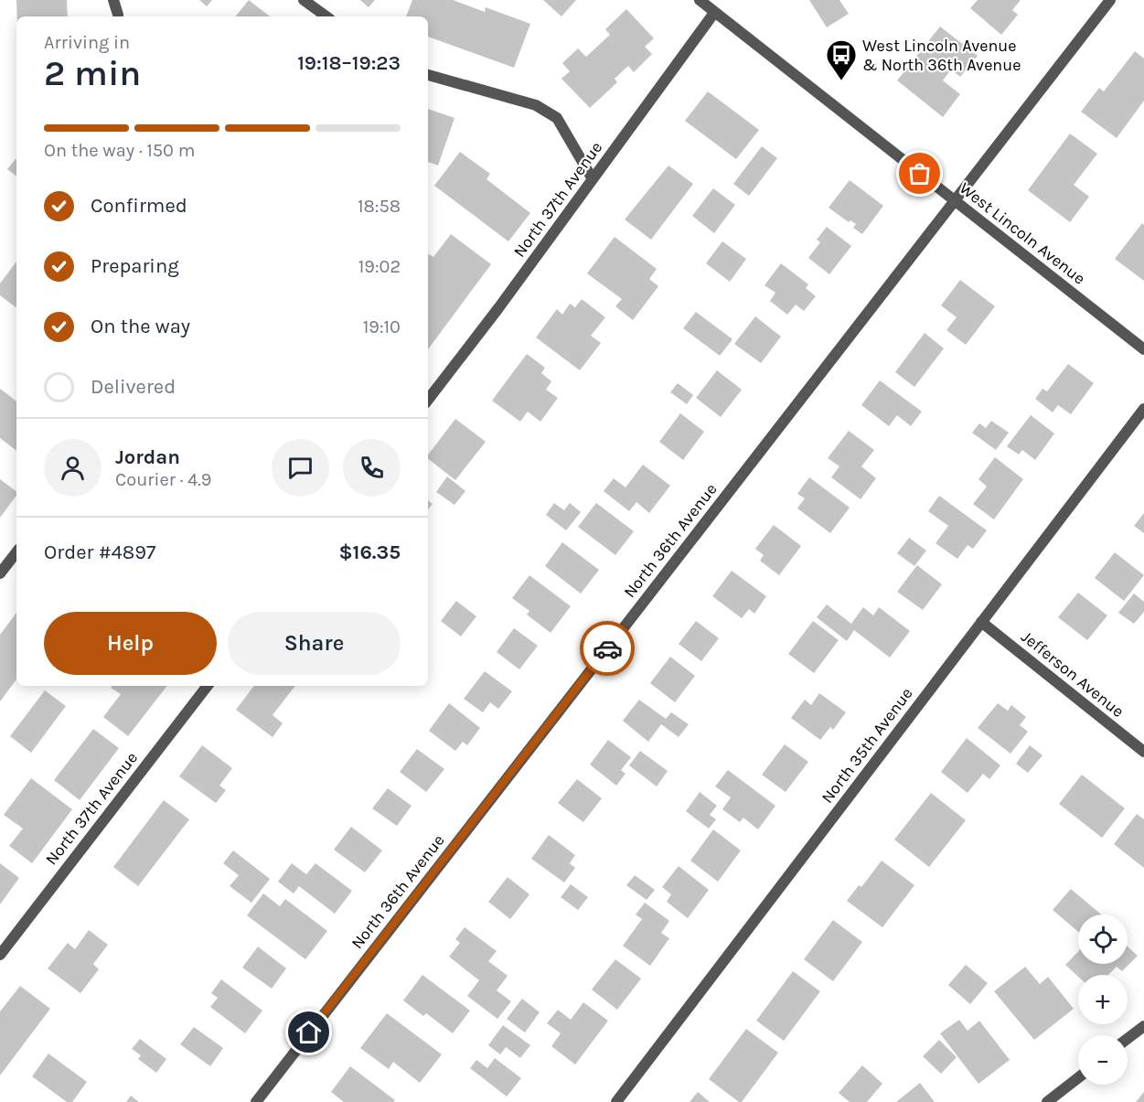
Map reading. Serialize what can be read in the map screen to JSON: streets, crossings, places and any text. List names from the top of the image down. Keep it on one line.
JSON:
{"streets":{"street":["North 37th Avenue","West Lincoln Avenue","North 36th Avenue","Jefferson Avenue","North 35th Avenue"]},"crossings":[["North 37th Avenue","West Lincoln Avenue"],["West Lincoln Avenue","North 36th Avenue"],["Jefferson Avenue","North 35th Avenue"]],"places":{"bus stop":["West Lincoln Avenue & North 36th Avenue"]},"page":{"heading":["2 min","Arriving in","19:18–19:23"],"panel":["Jordan","Courier · 4.9","Order #4897","$16.35"],"bar":"On the way · 150 m","list":[["Confirmed","18:58"],["Preparing","19:02"],["On the way","19:10"],"Delivered"],"buttons":["Help","Share"],"map_buttons":["+","−"]}}
